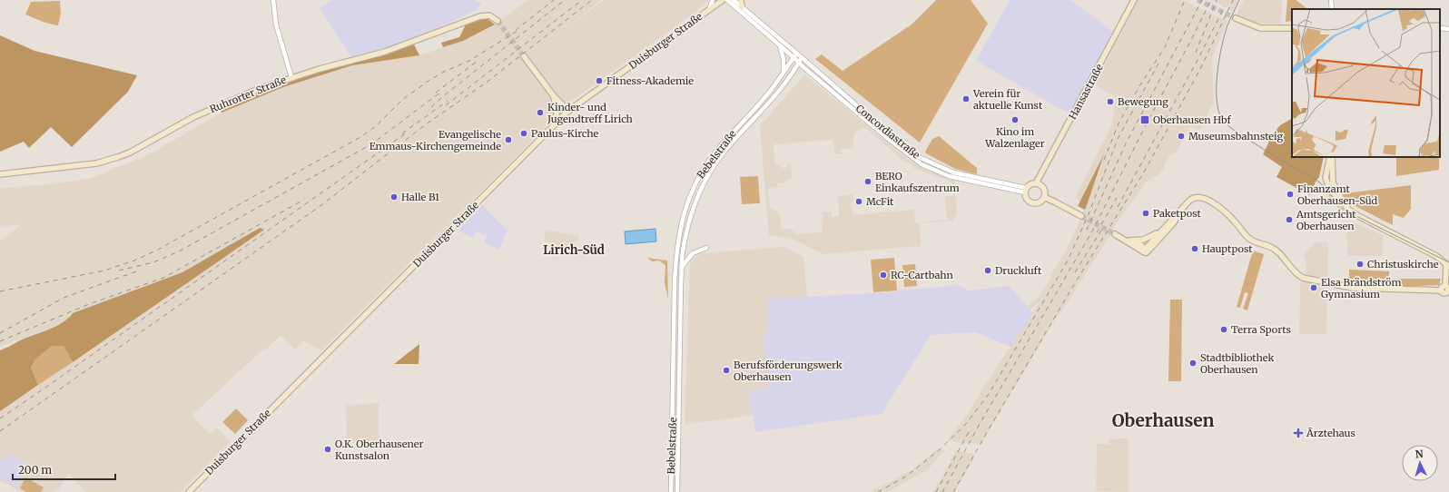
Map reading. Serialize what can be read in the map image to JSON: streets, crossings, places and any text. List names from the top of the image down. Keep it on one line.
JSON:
{"streets":{"main road":["Duisburger Straße","Hansastraße","Ruhrorter Straße","Concordiastraße"],"street":["Bebelstraße"]},"crossings":[["Hansastraße","Concordiastraße"],["Concordiastraße","Bebelstraße"]],"districts":["Lirich-Süd","Oberhausen"],"places":{"other":["Fitness-Akademie","Verein für aktuelle Kunst","Bewegung","Kinder- und Jugendtreff Lirich","Kino im Walzenlager","Paulus-Kirche","Museumsbahnsteig","Evangelische Emmaus-Kirchengemeinde","BERO Einkaufszentrum","Finanzamt Oberhausen-Süd","Halle B1","McFit","Paketpost","Amtsgericht Oberhausen","Hauptpost","Christuskirche","Druckluft","RC-Cartbahn","Elsa Brändström Gymnasium","Terra Sports","Stadtbibliothek Oberhausen","Berufsförderungswerk Oberhausen","O.K. Oberhausener Kunstsalon"],"transit":["Oberhausen Hbf"],"health":["Ärztehaus"]},"scale_bar":"200 m","north":"top"}
